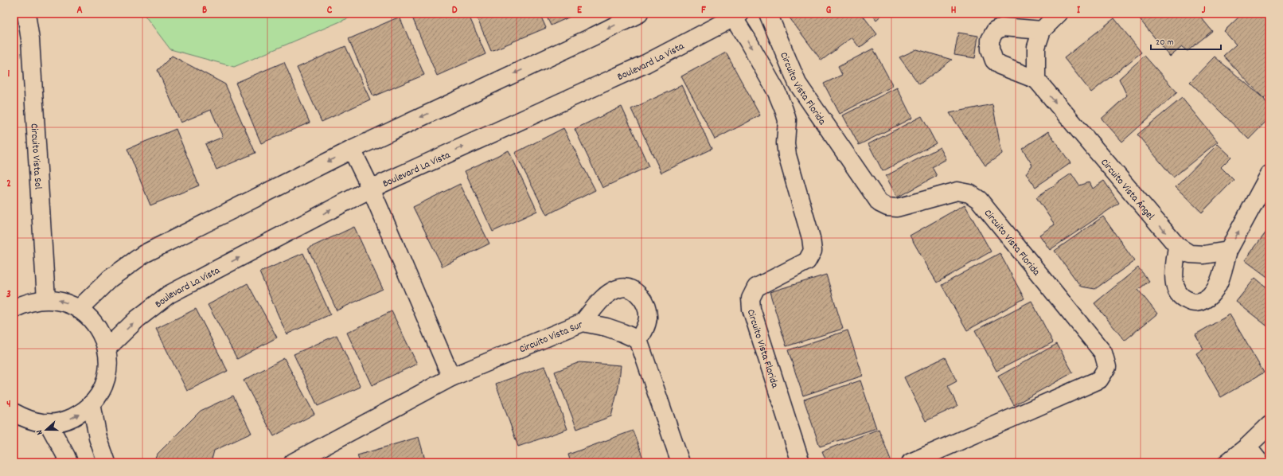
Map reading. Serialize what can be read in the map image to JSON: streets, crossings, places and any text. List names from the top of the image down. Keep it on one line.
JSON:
{"streets":{"main road":["Boulevard La Vista","Circuito Vista Florida","Circuito Vista Sol","Circuito Vista Ángel","Circuito Vista Sur"]},"crossings":[["Boulevard La Vista","Circuito Vista Florida"]],"one_way":["Circuito Vista Ángel"],"scale_bar":"20 m","north":"left","grid":{"columns":["A","B","C","D","E","F","G","H","I","J"],"rows":["1","2","3","4"]}}
